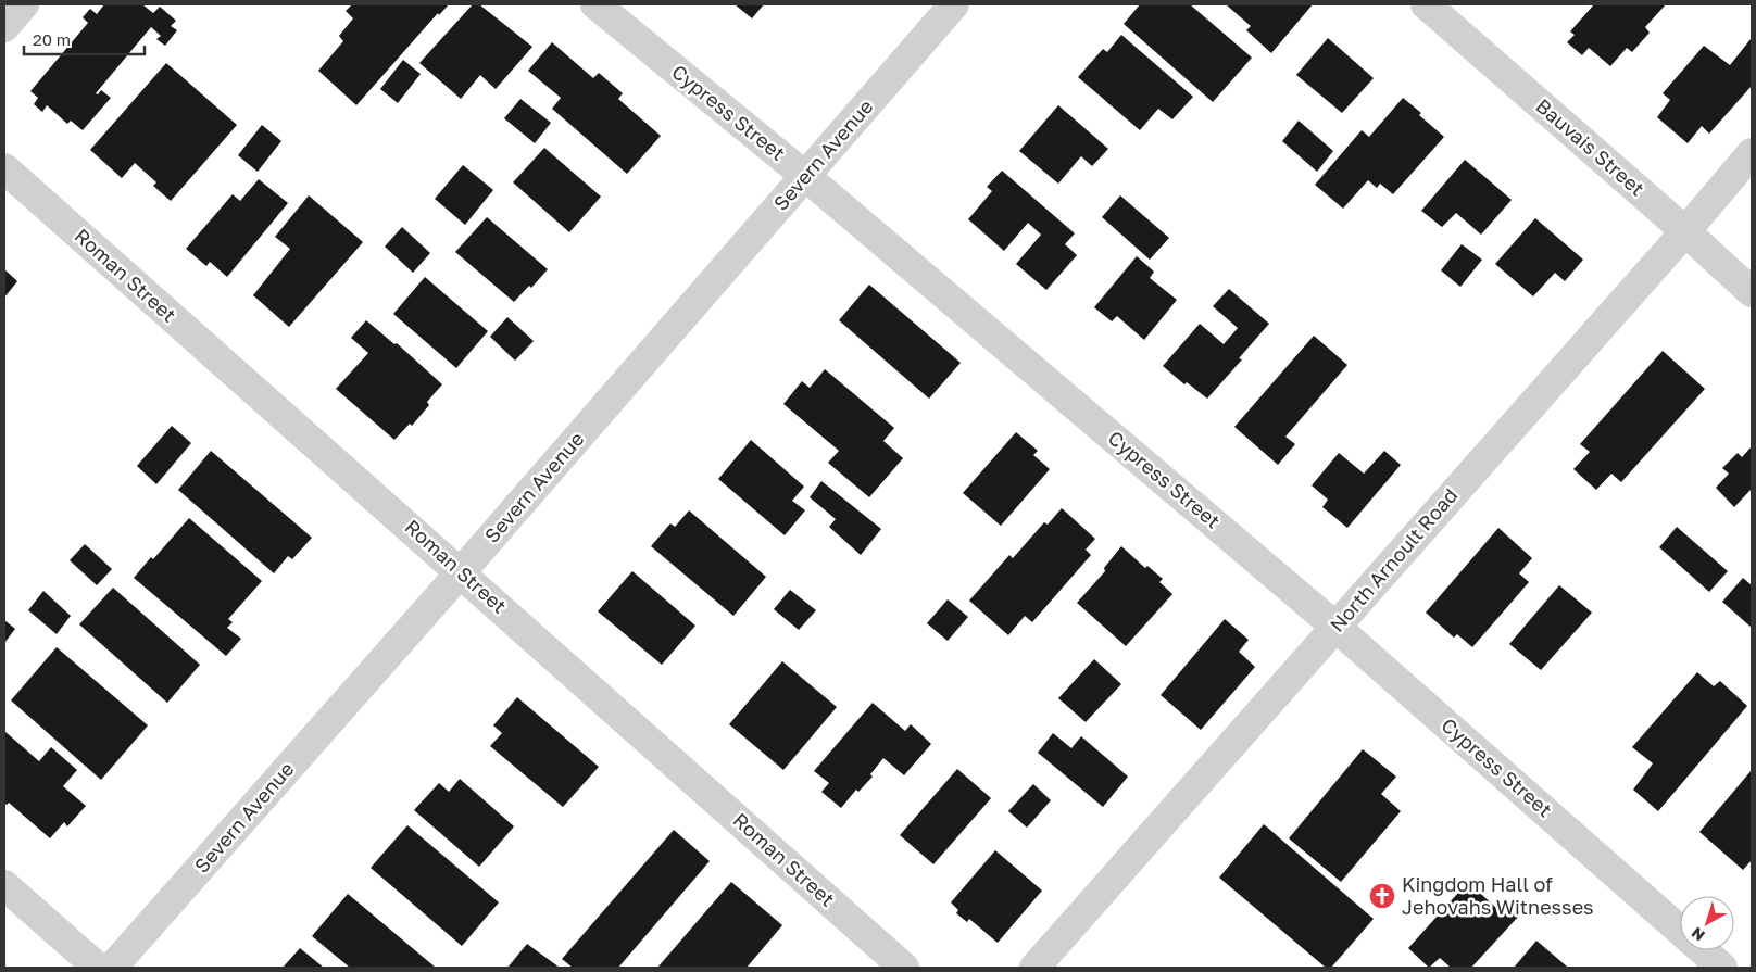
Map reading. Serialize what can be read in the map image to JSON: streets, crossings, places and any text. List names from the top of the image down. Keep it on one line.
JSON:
{"streets":{"street":["Cypress Street","Bauvais Street","Severn Avenue","Roman Street","North Arnoult Road"]},"crossings":[["Cypress Street","Severn Avenue"],["Cypress Street","North Arnoult Road"],["Bauvais Street","North Arnoult Road"],["Severn Avenue","Roman Street"]],"places":{"church":["Kingdom Hall of Jehovahs Witnesses"]},"scale_bar":"20 m","north":"bottom left"}
